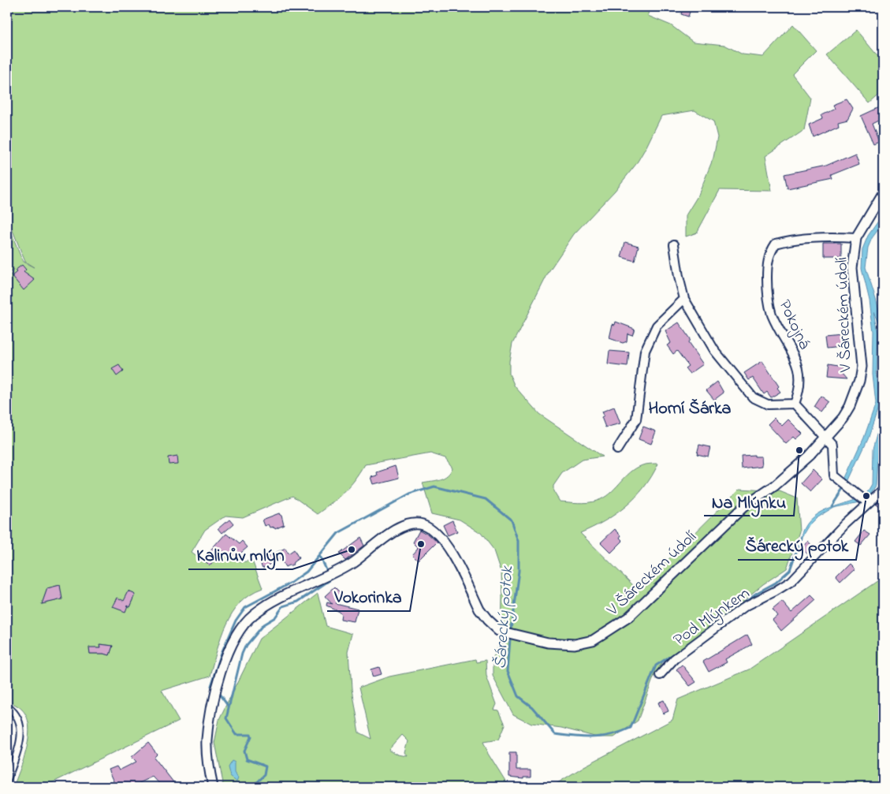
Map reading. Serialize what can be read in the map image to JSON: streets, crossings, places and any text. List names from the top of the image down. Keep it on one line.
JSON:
{"streets":{"street":["V Šáreckém údolí","Pokojná","Pod Mlýnkem"]},"crossings":[["V Šáreckém údolí","Pokojná"]],"districts":["Horní Šárka"],"water":["Šárecký potok"],"places":["Na Mlýnku","Šárecký potok","Vokorinka","Kalinův mlýn"]}
